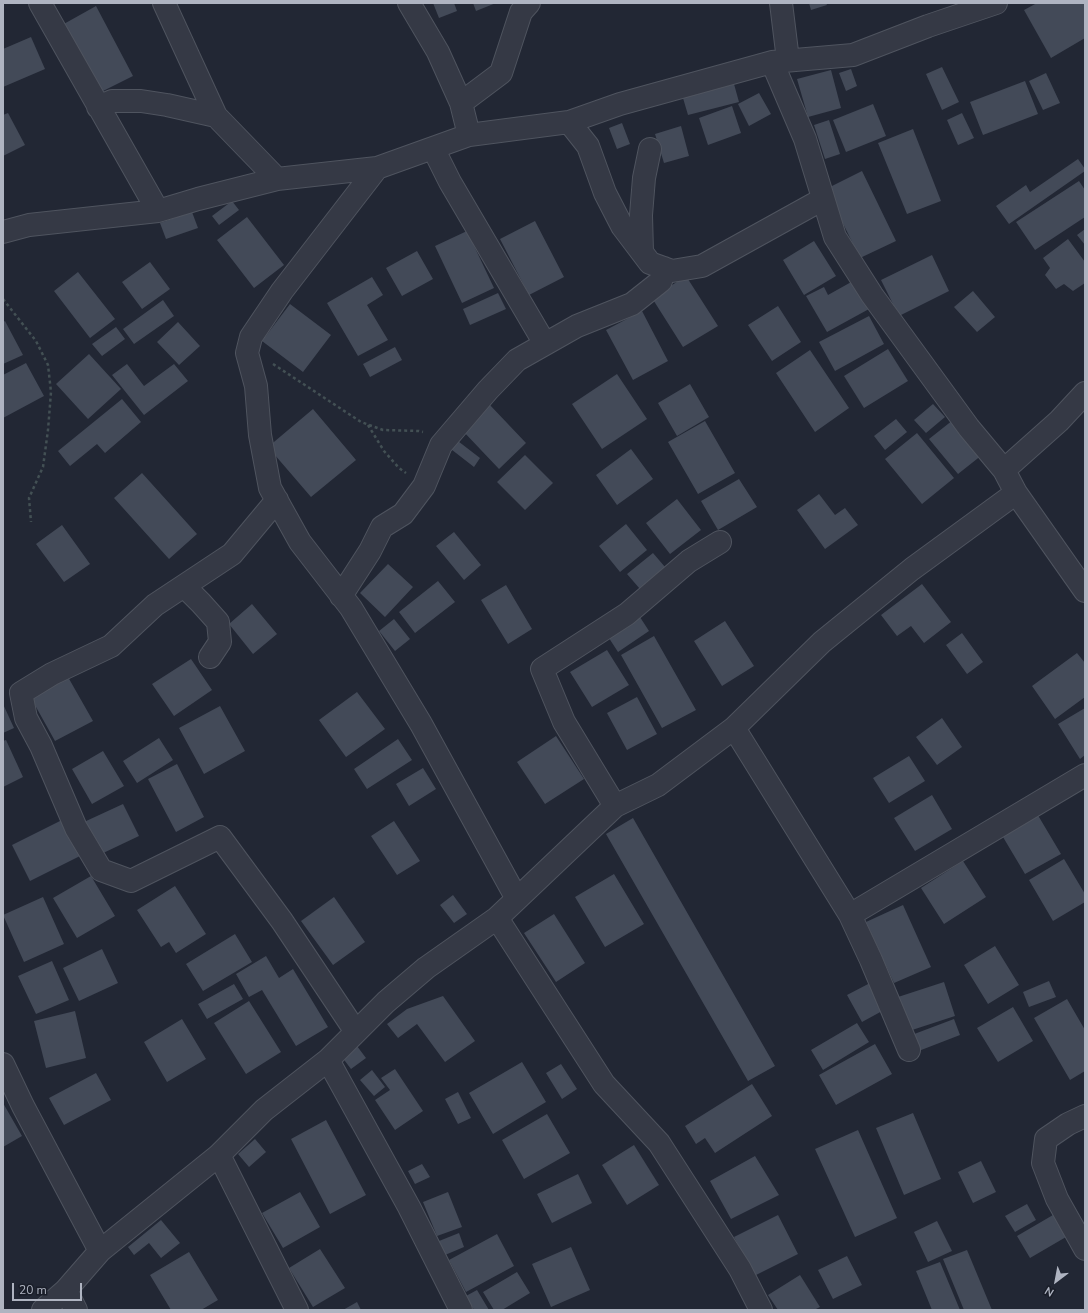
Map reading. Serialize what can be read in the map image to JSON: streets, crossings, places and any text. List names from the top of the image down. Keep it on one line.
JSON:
{"scale_bar":"20 m","north":"bottom left"}
